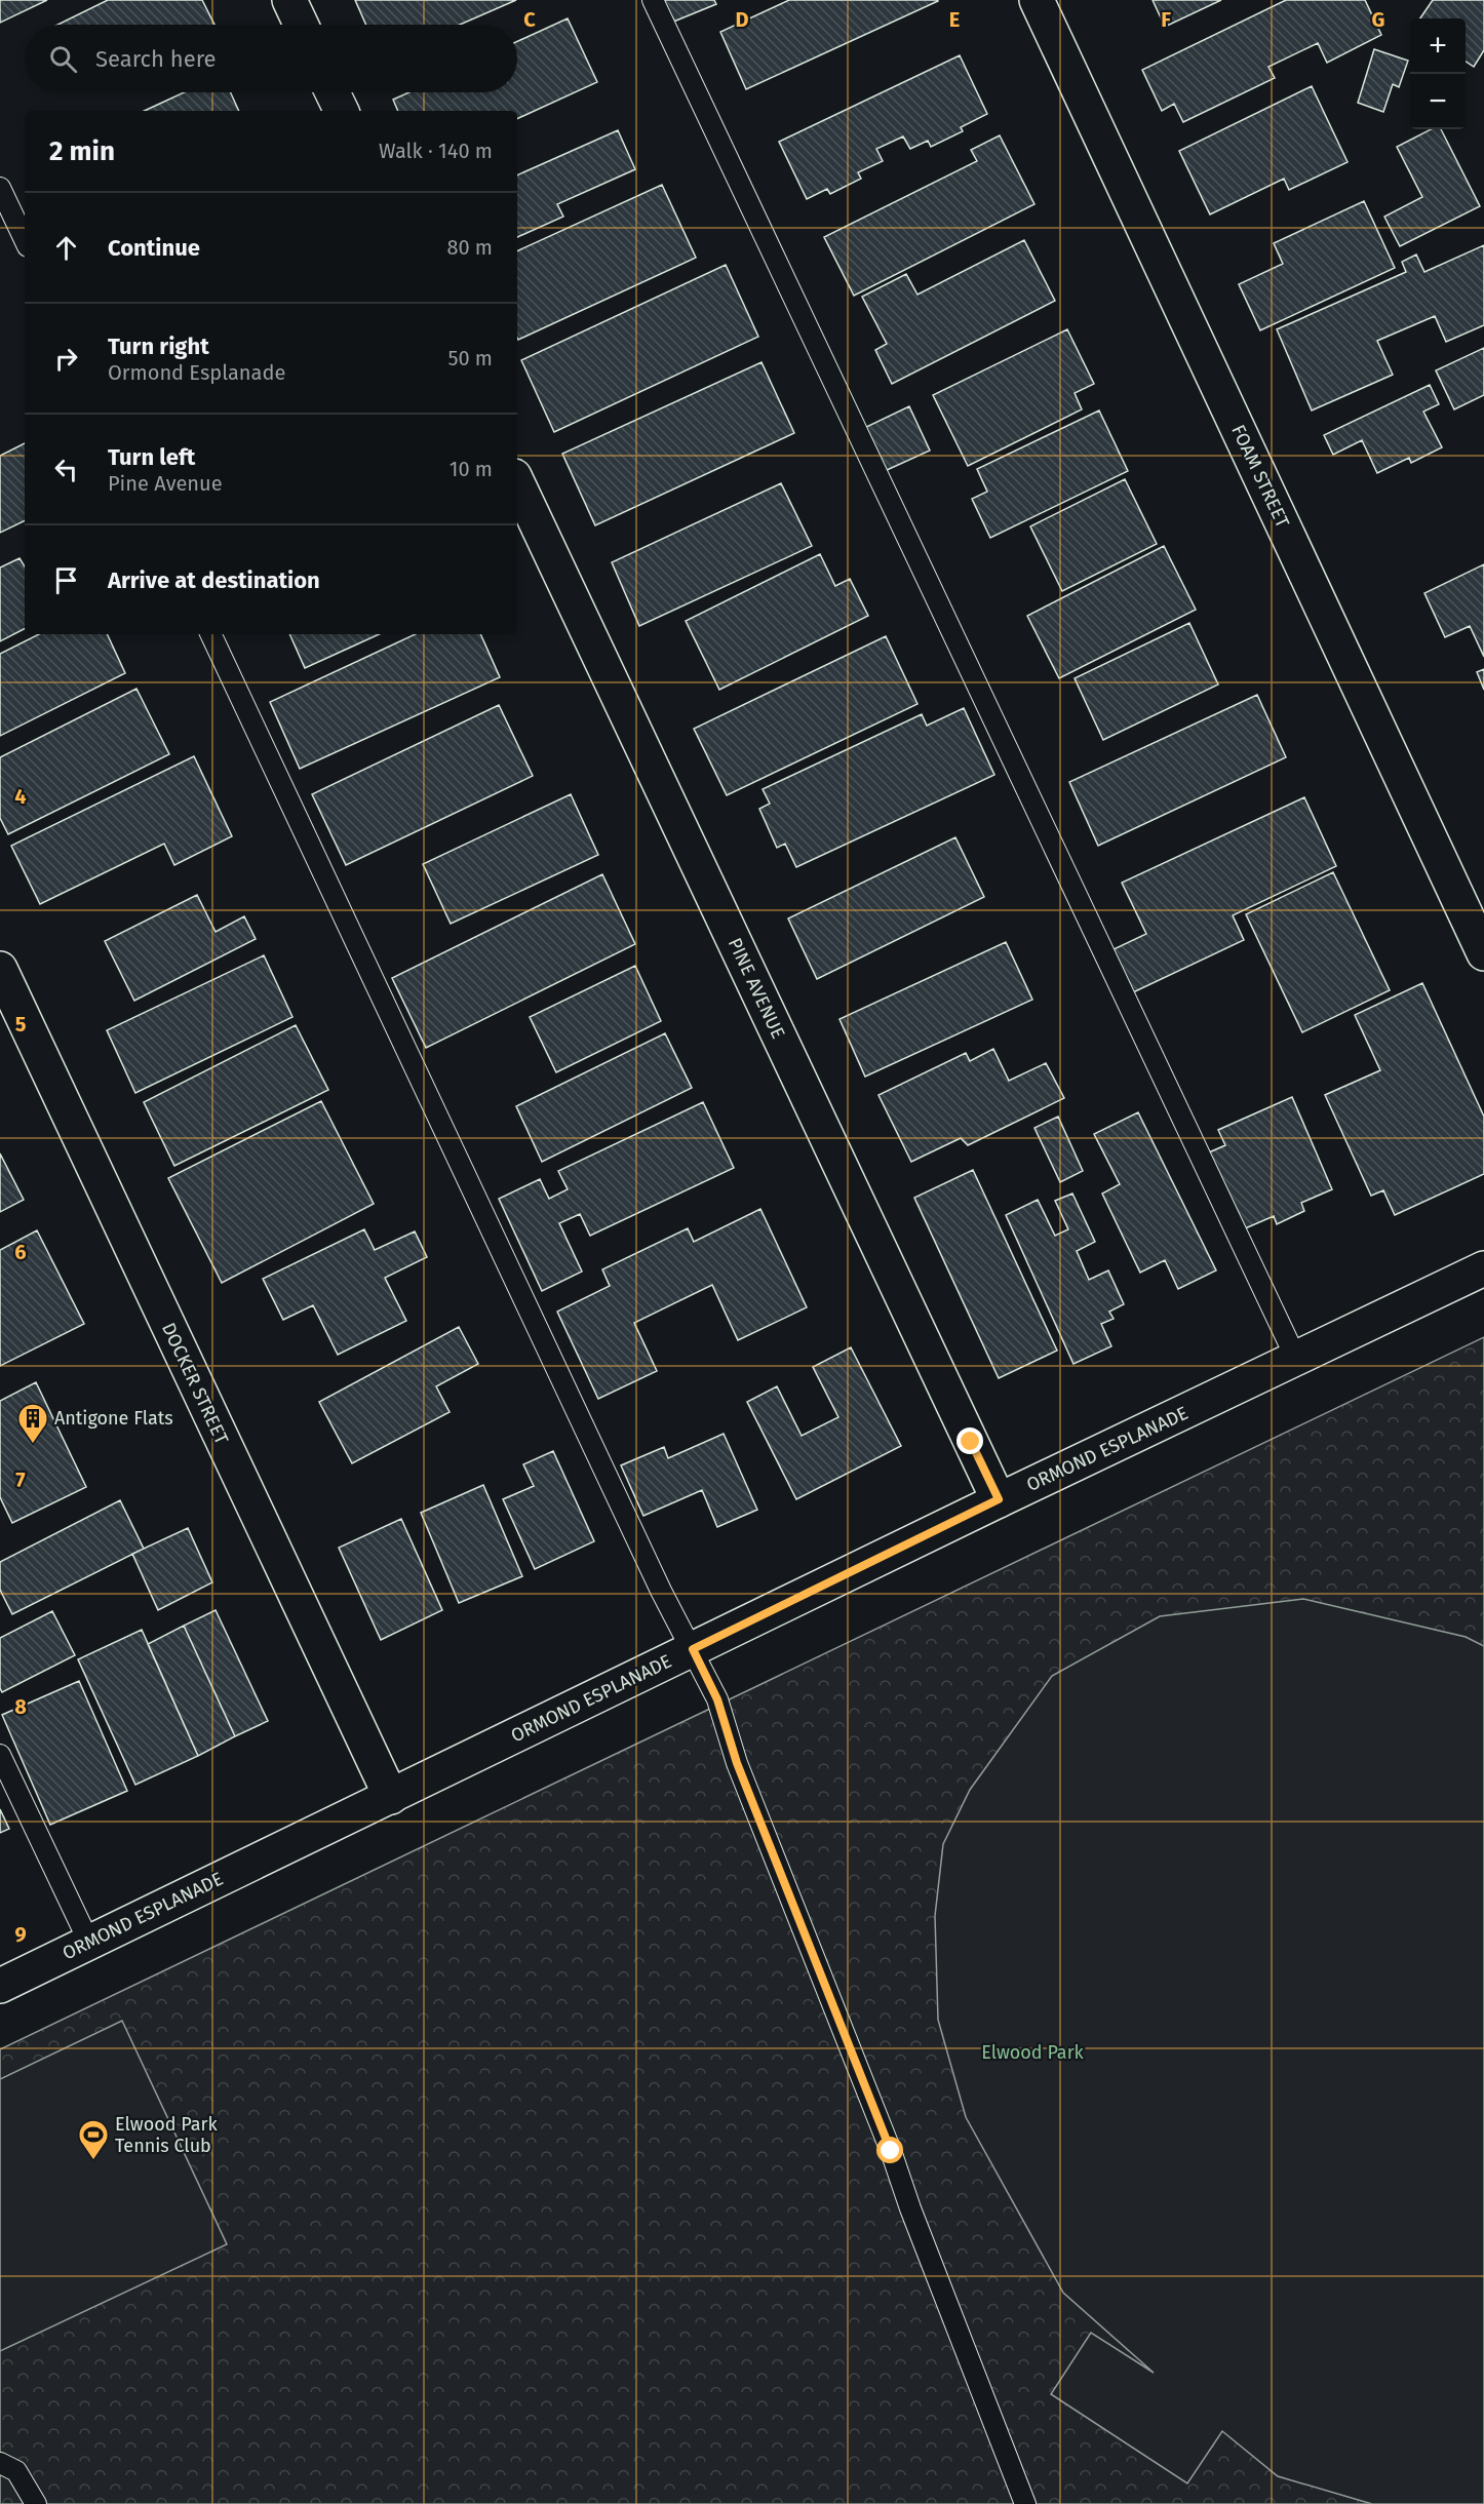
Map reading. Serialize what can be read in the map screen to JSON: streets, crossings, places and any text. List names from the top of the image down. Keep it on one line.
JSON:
{"streets":{"street":["FOAM STREET","PINE AVENUE","DOCKER STREET","ORMOND ESPLANADE"]},"crossings":[["PINE AVENUE","ORMOND ESPLANADE"],["DOCKER STREET","ORMOND ESPLANADE"]],"parks":["Elwood Park"],"places":{"building":["Antigone Flats"],"sports":["Elwood Park Tennis Club"]},"page":{"map_buttons":["+","−"],"search":"Search here","heading":["2 min","Walk · 140 m"],"list":[["Continue","80 m"],["Turn right","Ormond Esplanade","50 m"],["Turn left","Pine Avenue","10 m"],"Arrive at destination"]},"grid":{"columns":["C","D","E","F","G"],"rows":["4","5","6","7","8","9"]}}
